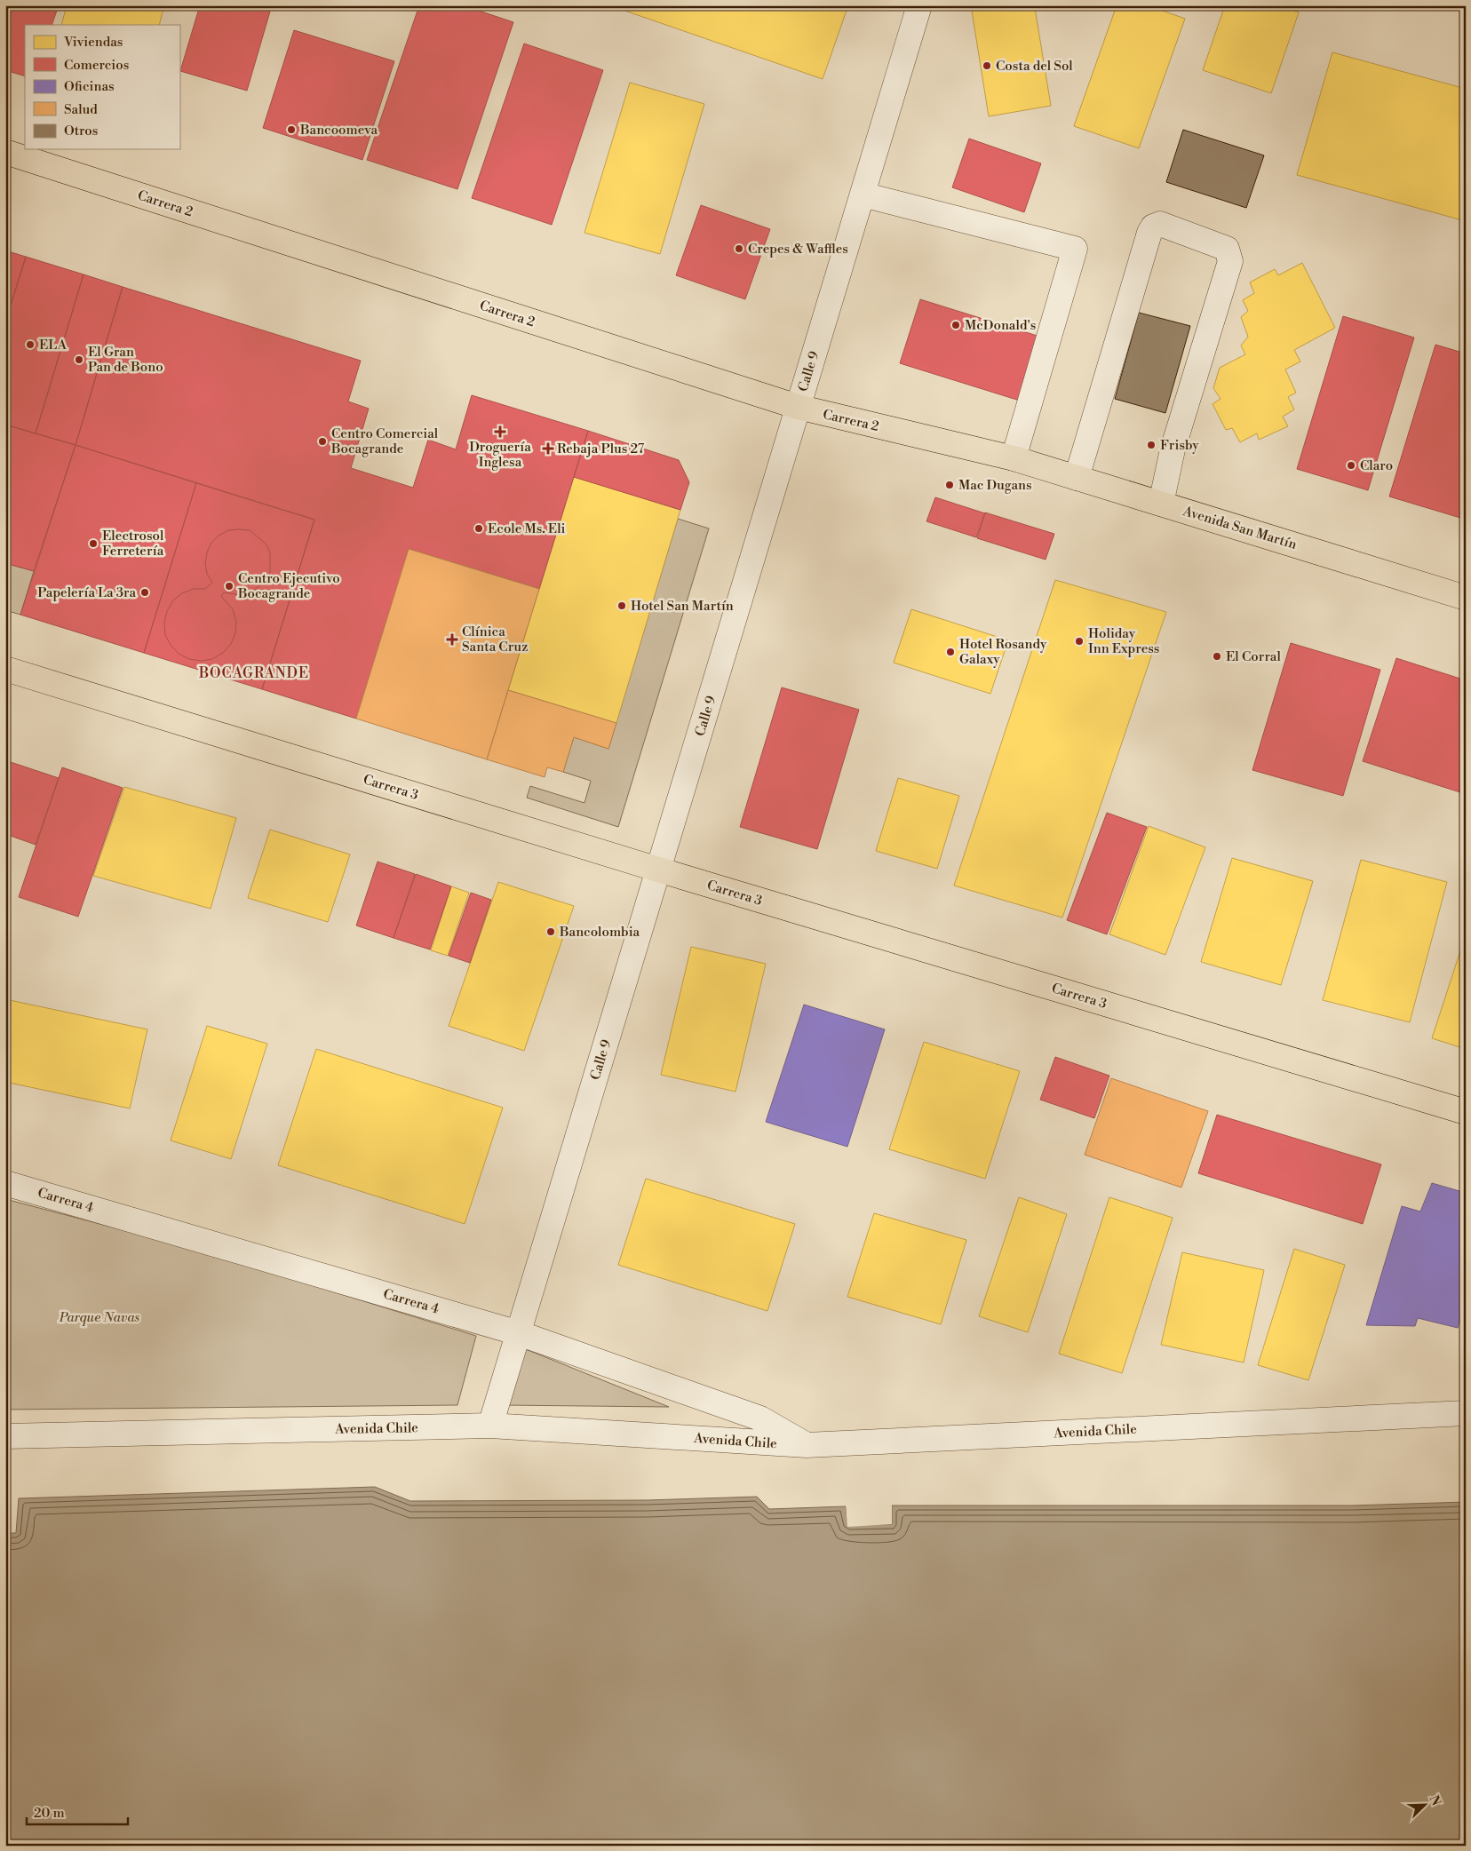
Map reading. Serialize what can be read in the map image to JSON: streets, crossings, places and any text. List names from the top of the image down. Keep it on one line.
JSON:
{"streets":{"main road":["Carrera 2","Avenida San Martín","Carrera 3"],"street":["Calle 9","Carrera 4","Avenida Chile"]},"crossings":[["Carrera 2","Calle 9"],["Carrera 2","Avenida San Martín"],["Calle 9","Carrera 3"],["Calle 9","Carrera 4"],["Calle 9","Avenida Chile"],["Carrera 4","Avenida Chile"]],"districts":["BOCAGRANDE"],"parks":["Parque Navas"],"places":{"other":["Costa del Sol","Bancoomeva","Crepes & Waffles","McDonald's","ELA","El Gran Pan de Bono","Centro Comercial Bocagrande","Frisby","Claro","Mac Dugans","Ecole Ms. Eli","Electrosol Ferretería","Centro Ejecutivo Bocagrande","Papelería La 3ra","Hotel San Martín","Holiday Inn Express","Hotel Rosandy Galaxy","El Corral","Bancolombia"],"health":["Droguería Inglesa","Rebaja Plus 27","Clínica Santa Cruz"]},"legend":["Viviendas","Comercios","Oficinas","Salud","Otros"],"scale_bar":"20 m","north":"top right"}
